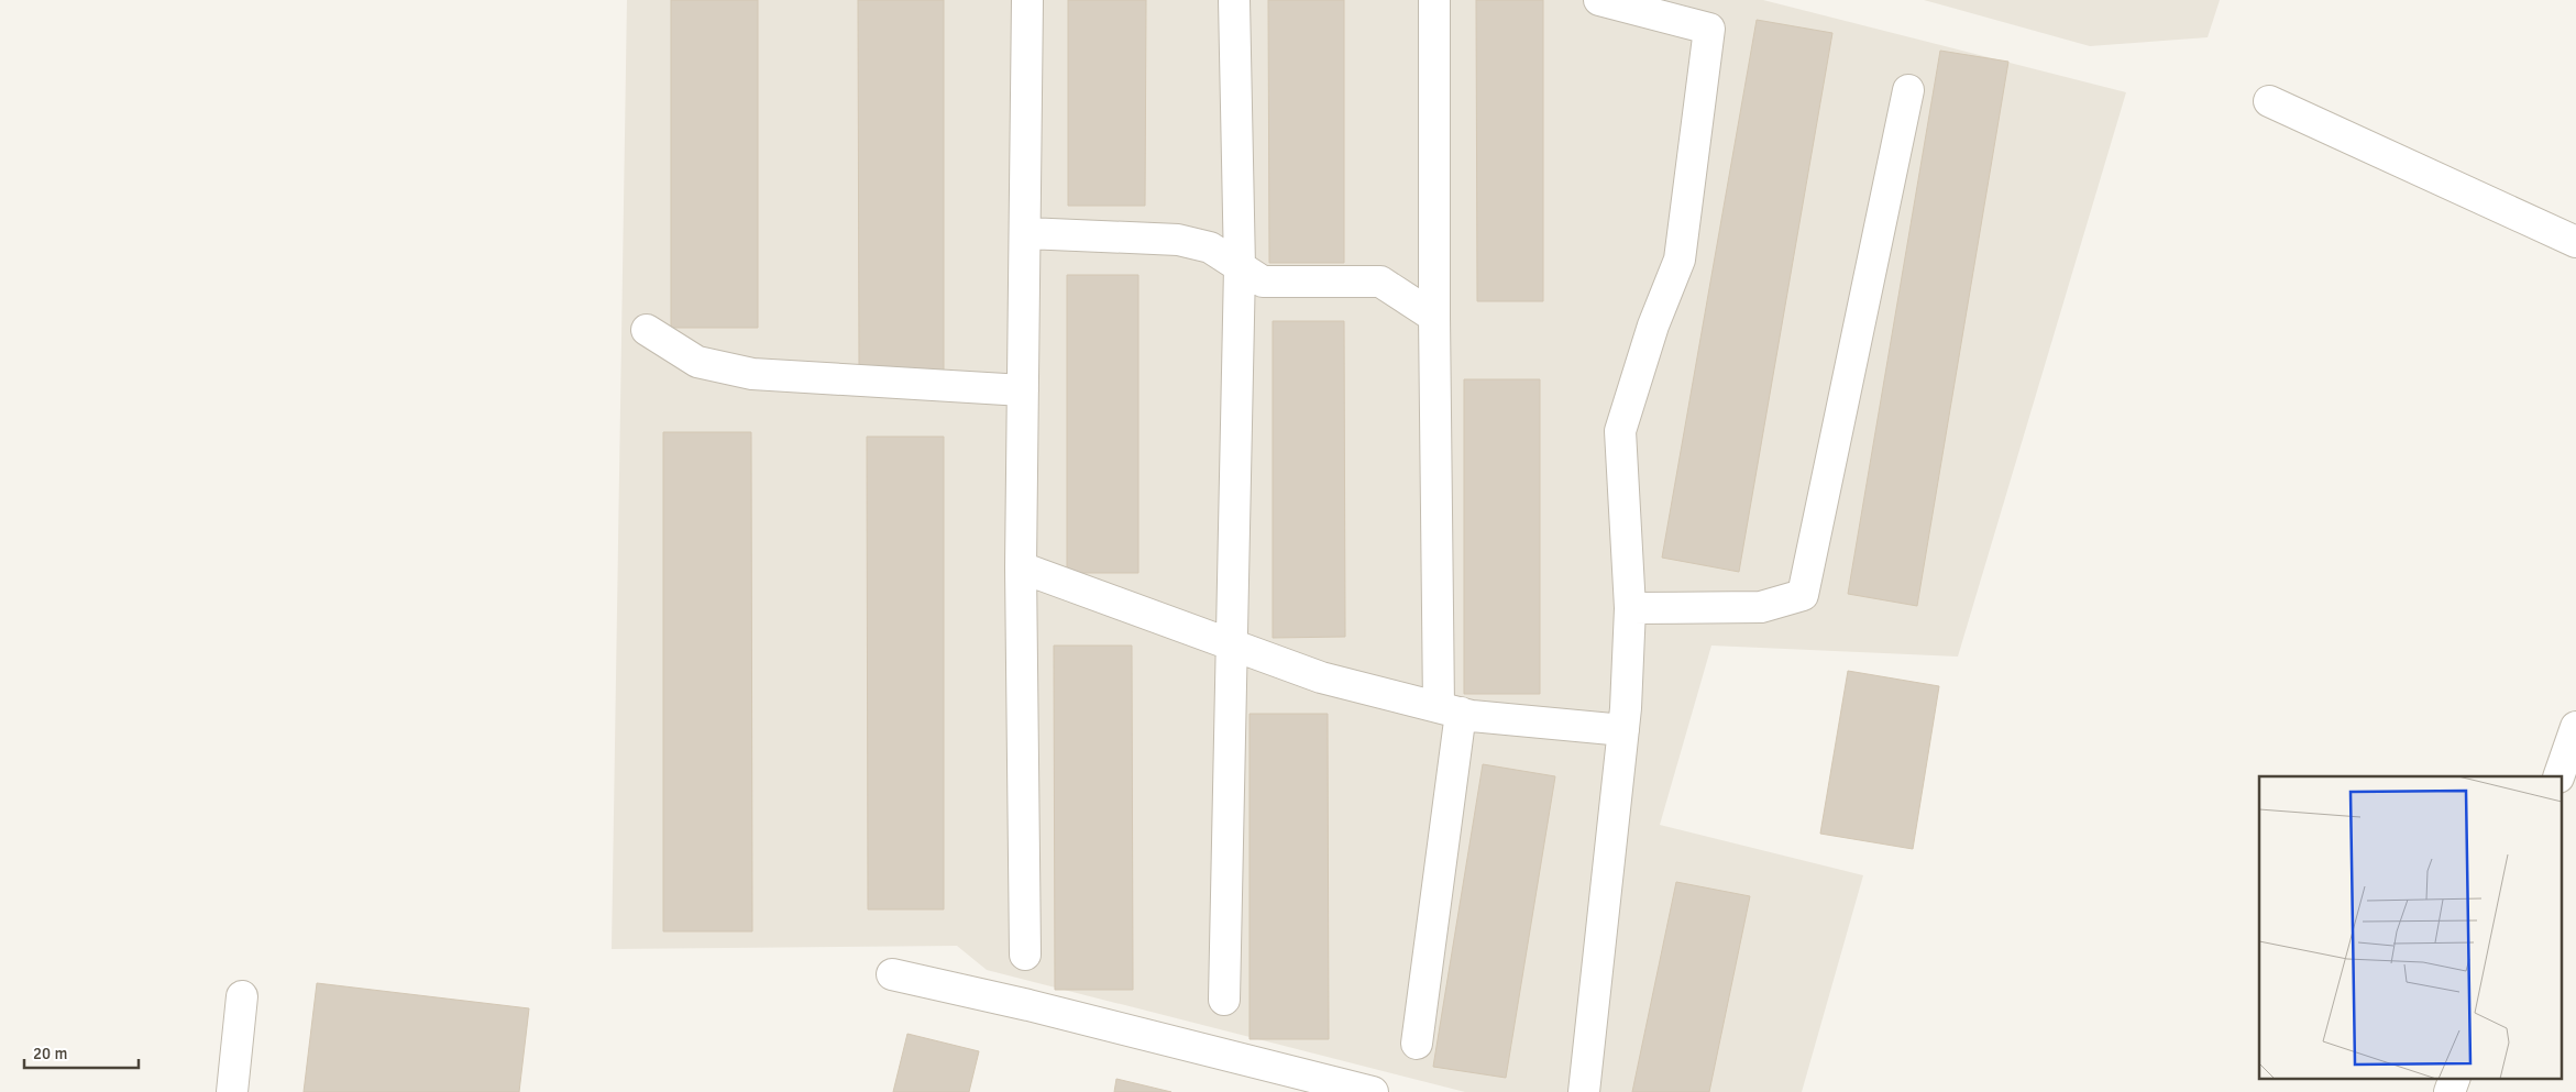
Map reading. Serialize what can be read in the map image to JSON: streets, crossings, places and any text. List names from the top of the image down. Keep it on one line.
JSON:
{"scale_bar":"20 m"}
